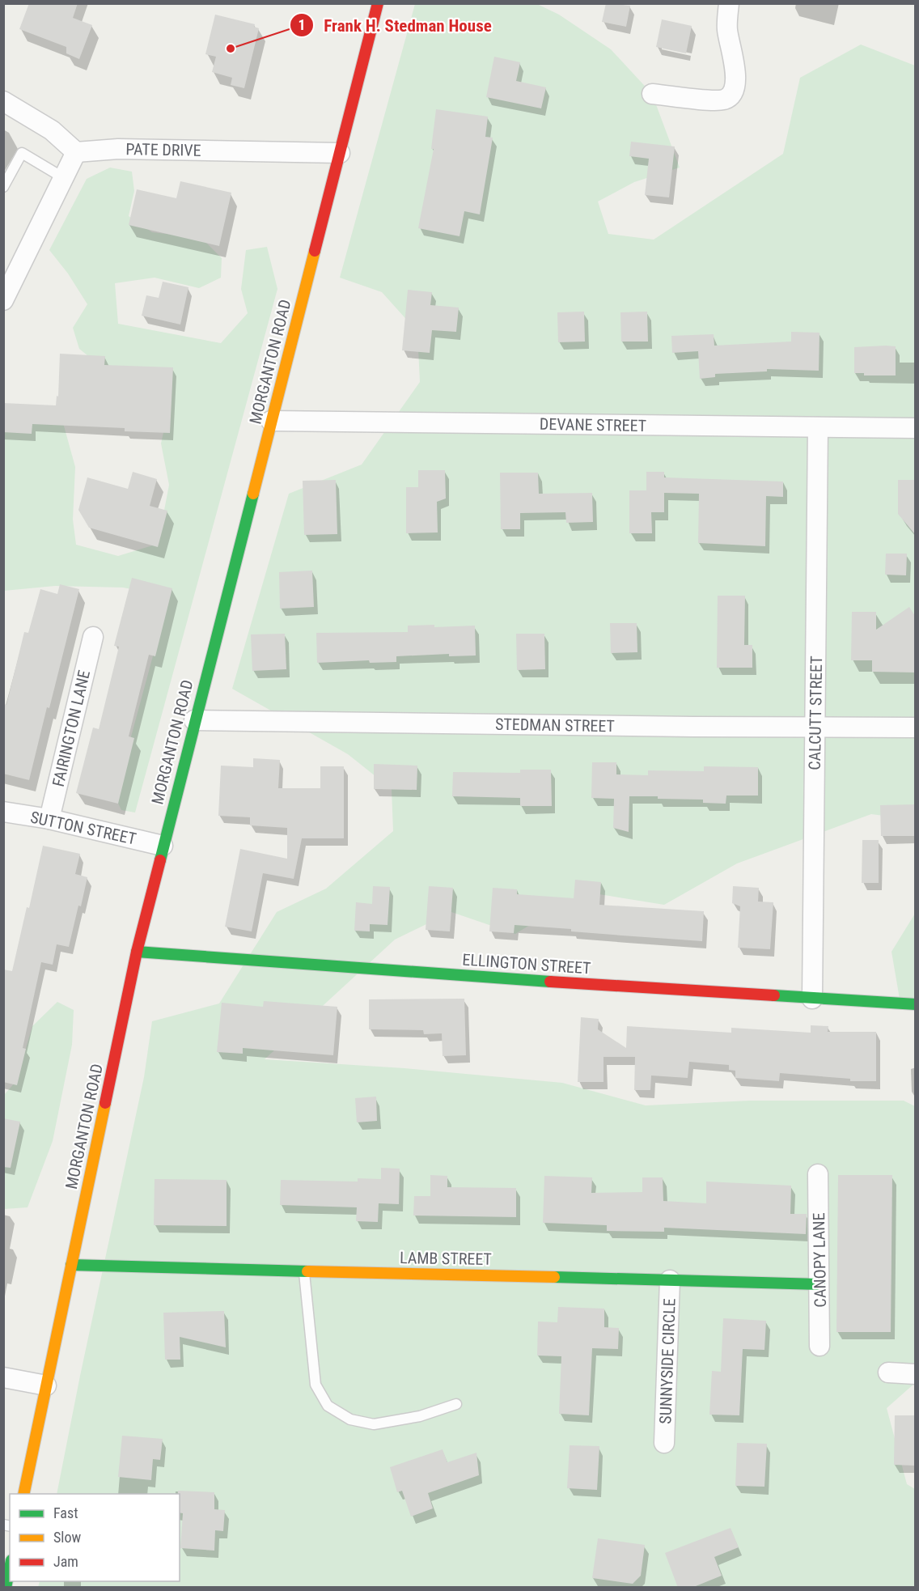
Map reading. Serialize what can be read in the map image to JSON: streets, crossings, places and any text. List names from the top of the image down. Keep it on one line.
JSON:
{"streets":{"main road":["MORGANTON ROAD","ELLINGTON STREET","LAMB STREET"],"street":["PATE DRIVE","DEVANE STREET","CALCUTT STREET","STEDMAN STREET","FAIRINGTON LANE","SUTTON STREET","CANOPY LANE","SUNNYSIDE CIRCLE"]},"crossings":[["PATE DRIVE","MORGANTON ROAD"],["MORGANTON ROAD","DEVANE STREET"],["MORGANTON ROAD","STEDMAN STREET"],["MORGANTON ROAD","SUTTON STREET"],["MORGANTON ROAD","ELLINGTON STREET"],["MORGANTON ROAD","LAMB STREET"],["DEVANE STREET","CALCUTT STREET"],["CALCUTT STREET","STEDMAN STREET"],["CALCUTT STREET","ELLINGTON STREET"],["FAIRINGTON LANE","SUTTON STREET"],["LAMB STREET","CANOPY LANE"],["LAMB STREET","SUNNYSIDE CIRCLE"]],"places":["Frank H. Stedman House"],"legend":["Fast","Slow","Jam"]}
